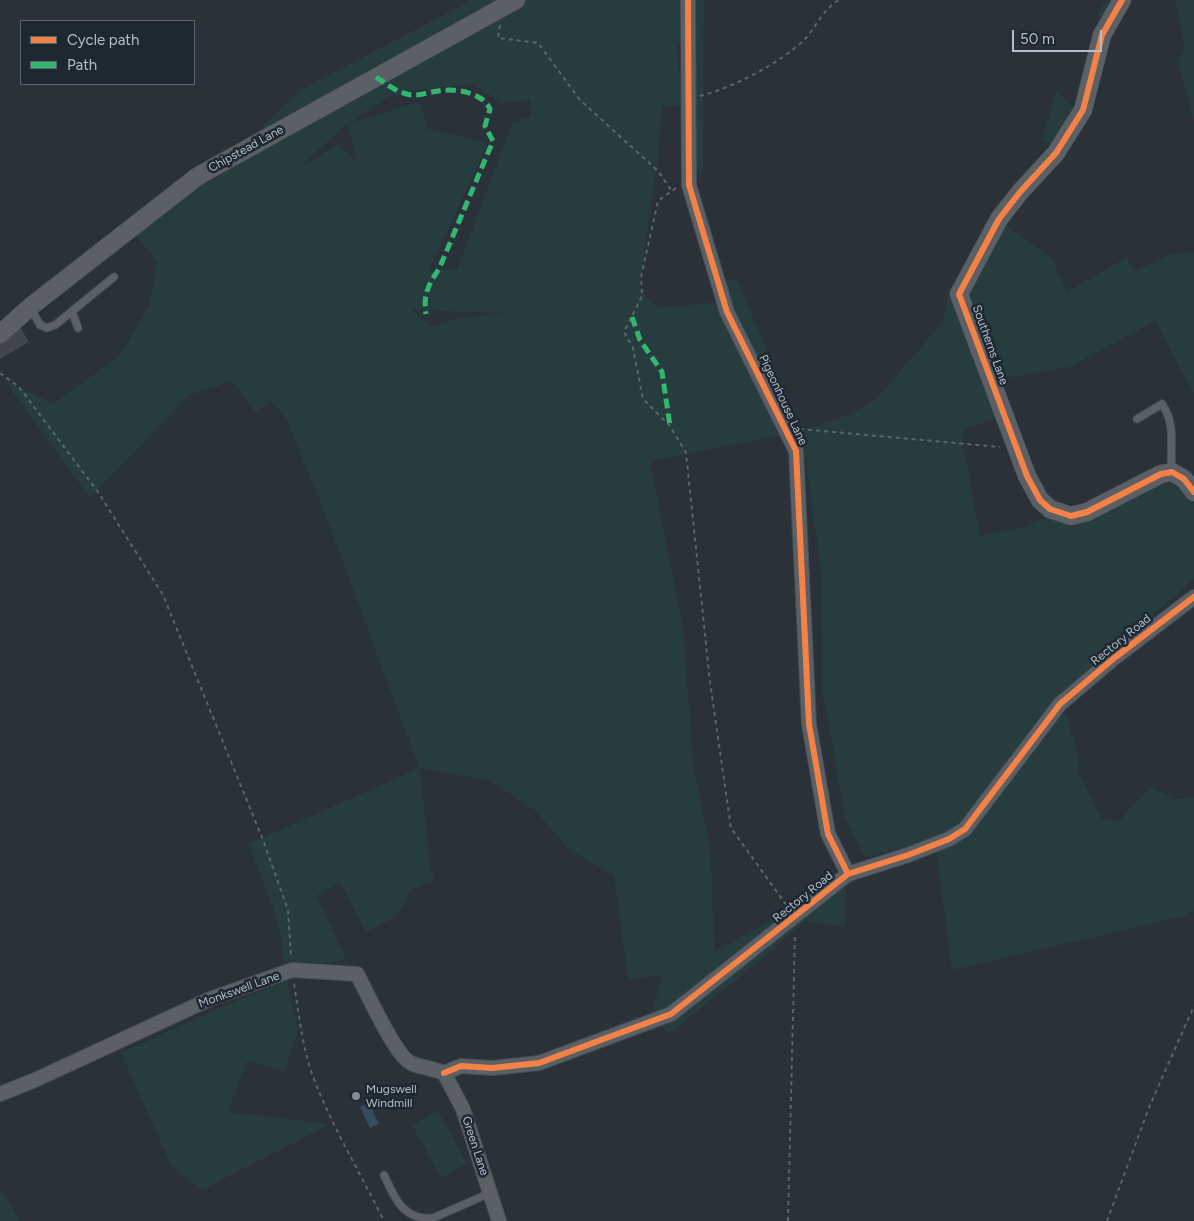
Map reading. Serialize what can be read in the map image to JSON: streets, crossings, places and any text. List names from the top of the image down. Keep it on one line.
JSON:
{"streets":{"street":["Chipstead Lane","Southerns Lane","Pigeonhouse Lane","Rectory Road","Monkswell Lane","Green Lane"]},"crossings":[["Pigeonhouse Lane","Rectory Road"],["Rectory Road","Monkswell Lane"],["Rectory Road","Green Lane"],["Monkswell Lane","Green Lane"]],"places":["Mugswell Windmill"],"legend":["Cycle path","Path"],"scale_bar":"50 m"}
